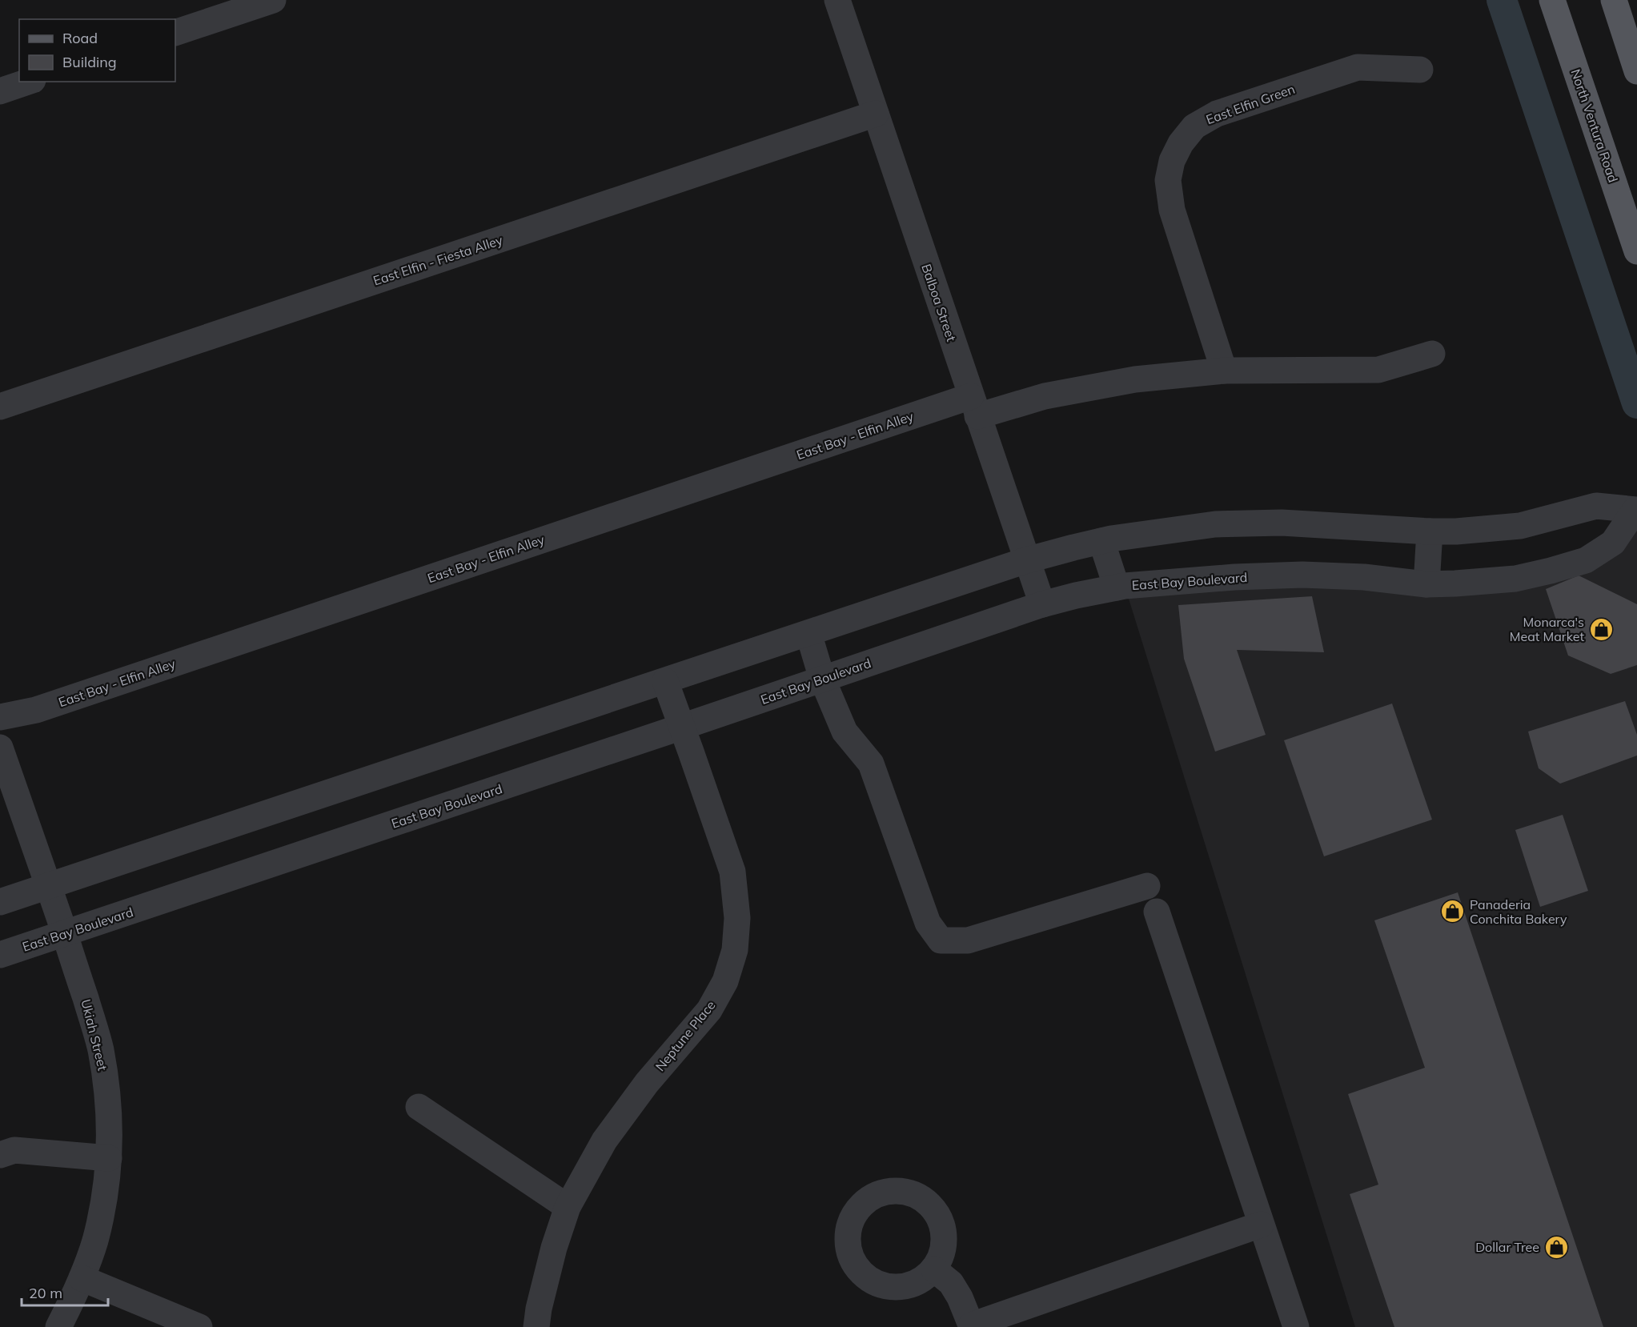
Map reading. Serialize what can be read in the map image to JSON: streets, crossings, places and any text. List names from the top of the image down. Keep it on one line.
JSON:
{"streets":{"main road":["North Ventura Road"],"street":["East Elfin Green","East Elfin - Fiesta Alley","Balboa Street","East Bay - Elfin Alley","East Bay Boulevard","Ukiah Street","Neptune Place"]},"crossings":[["East Elfin - Fiesta Alley","Balboa Street"],["Balboa Street","East Bay - Elfin Alley"],["Balboa Street","East Bay Boulevard"],["East Bay Boulevard","Ukiah Street"],["East Bay Boulevard","Neptune Place"]],"places":{"shop":["Monarca's Meat Market","Panaderia Conchita Bakery","Dollar Tree"]},"legend":["Road","Building"],"scale_bar":"20 m"}
